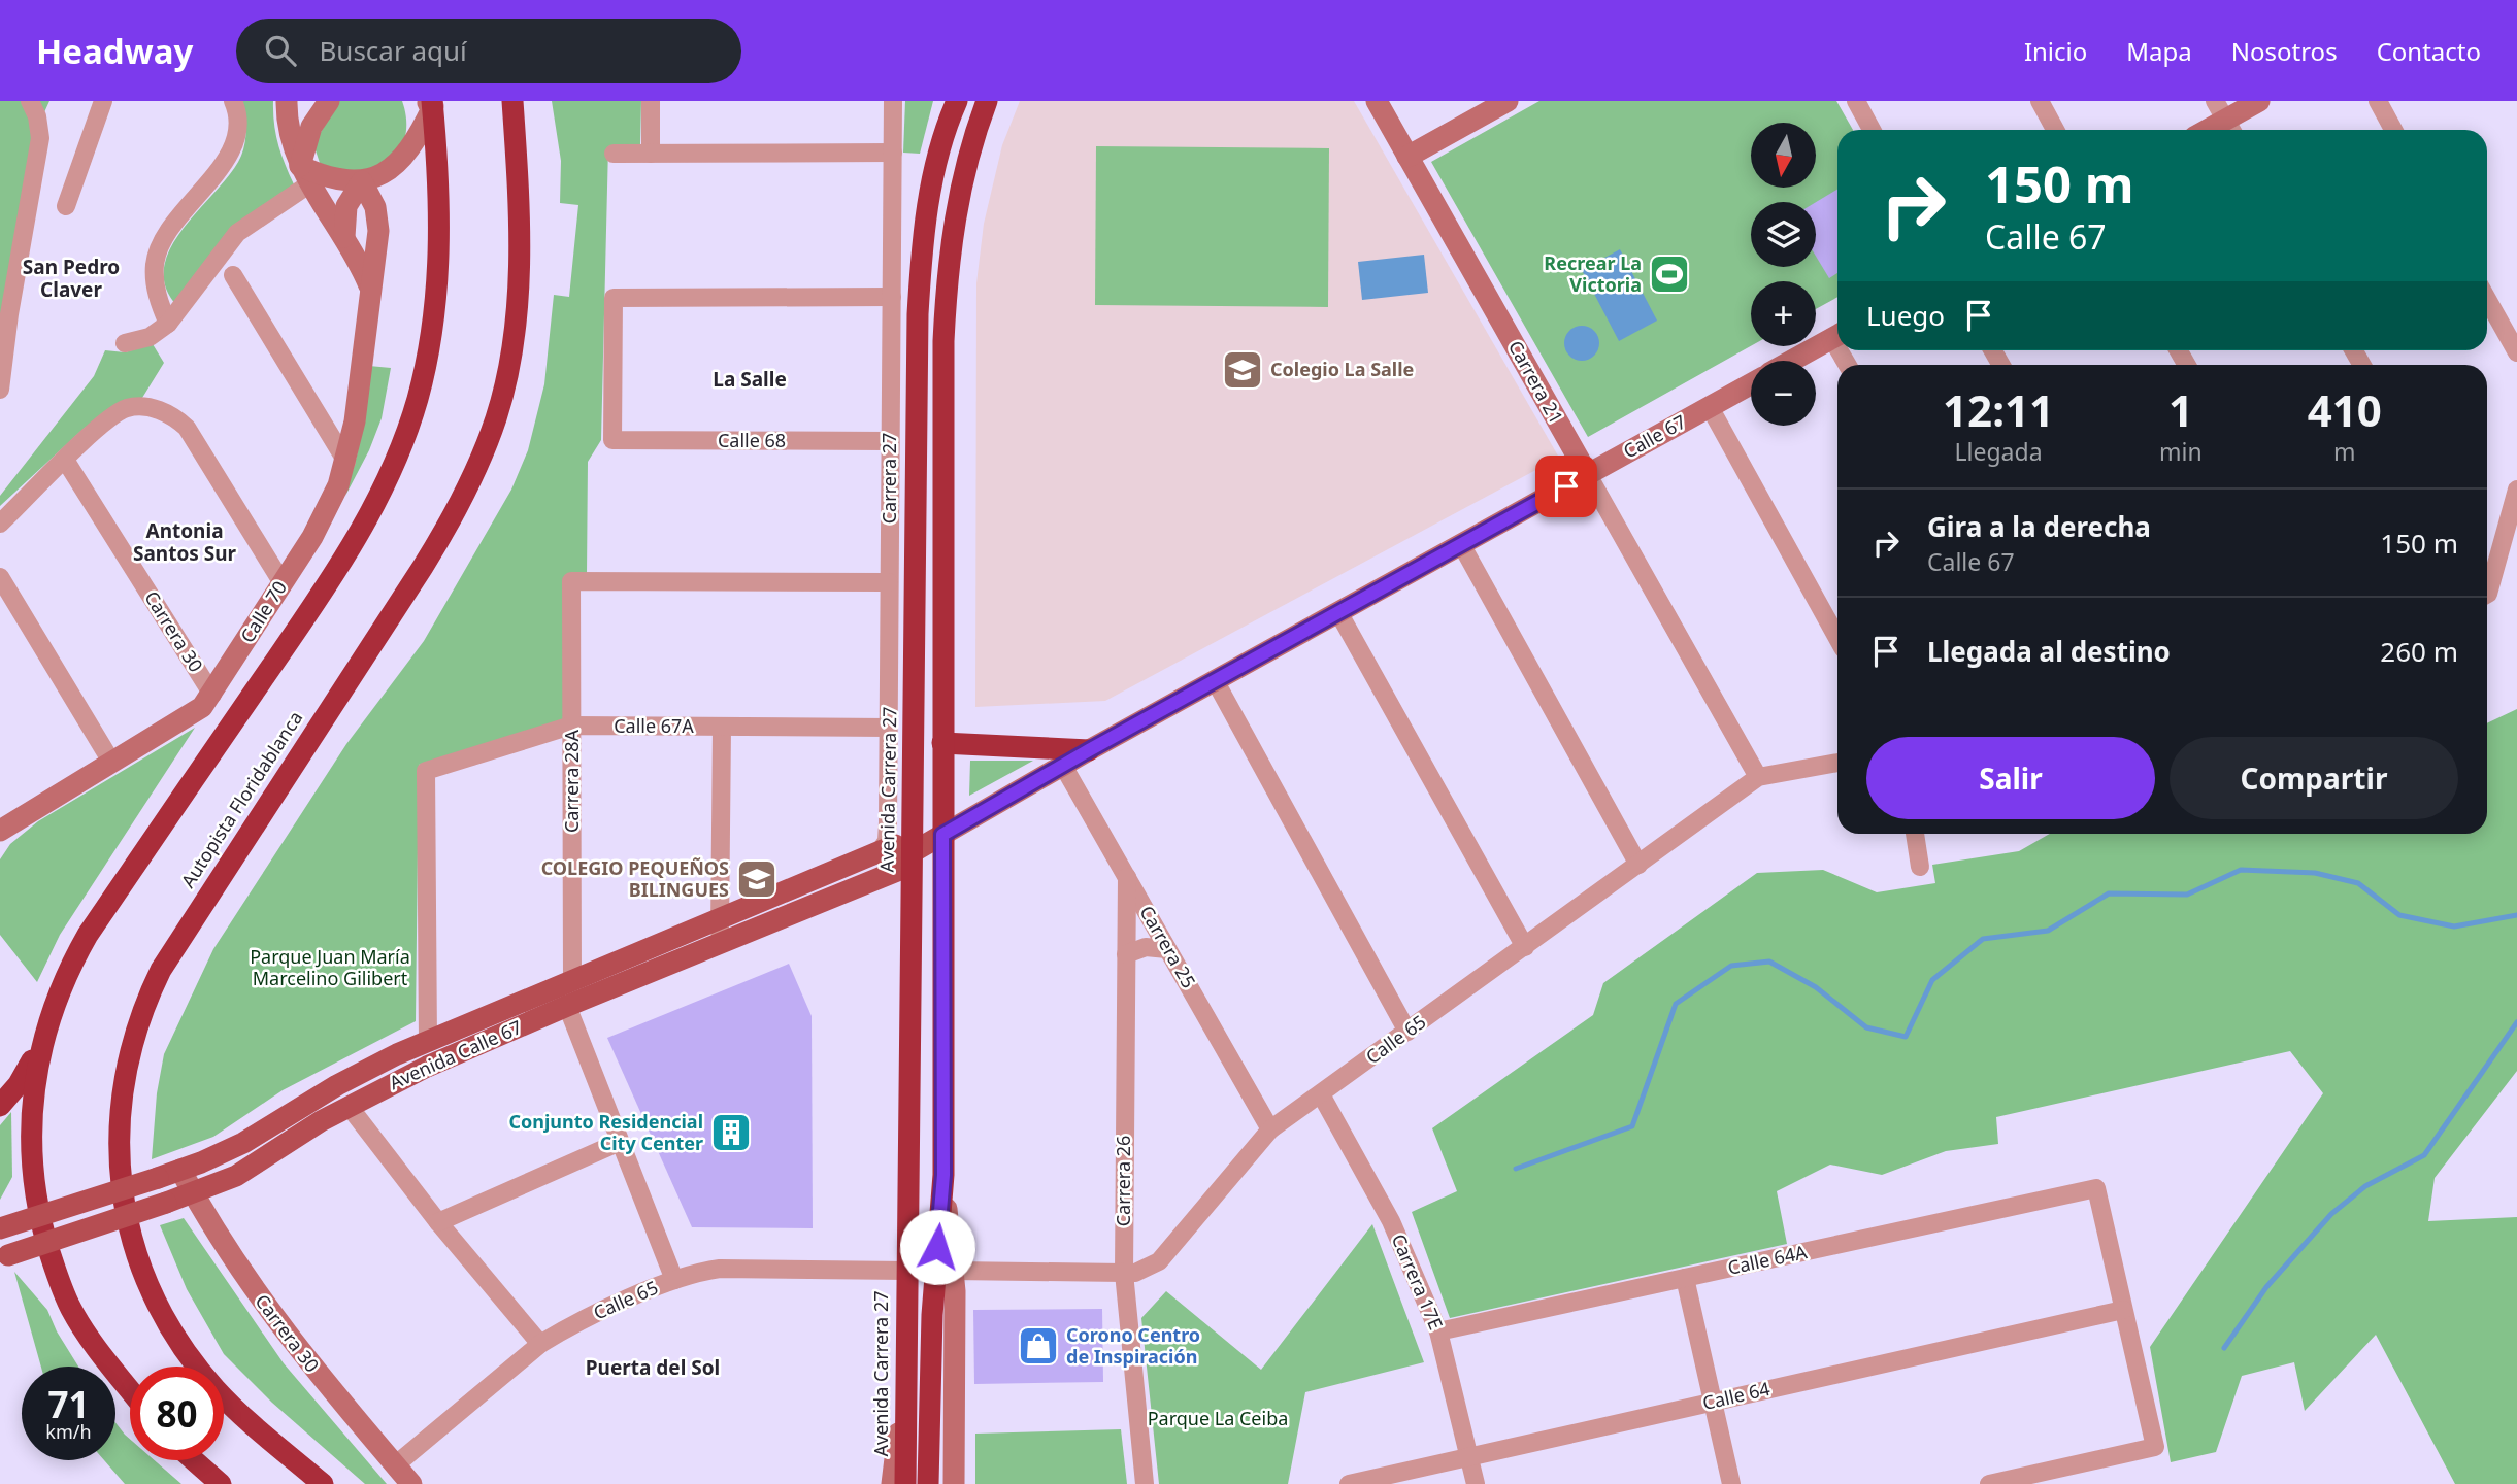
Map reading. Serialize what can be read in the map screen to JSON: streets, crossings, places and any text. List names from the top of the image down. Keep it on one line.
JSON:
{"streets":{"highway":["Avenida Carrera 27","Autopista Floridablanca"],"main road":["Avenida Calle 67"],"street":["Carrera 21","Calle 67","Calle 68","Carrera 27","Calle 70","Carrera 30","Calle 67A","Carrera 28A","Carrera 25","Calle 65","Carrera 26","Calle 64A","Carrera 17E","Calle 64"]},"crossings":[["Carrera 21","Calle 67"],["Carrera 21","Calle 65"],["Calle 67","Carrera 25"],["Calle 67","Avenida Calle 67"],["Calle 68","Carrera 27"],["Carrera 27","Calle 67A"],["Carrera 27","Carrera 28A"],["Carrera 27","Avenida Calle 67"],["Calle 70","Carrera 30"],["Carrera 30","Calle 65"],["Carrera 30","Avenida Calle 67"],["Calle 67A","Carrera 28A"],["Calle 67A","Avenida Calle 67"],["Carrera 28A","Avenida Calle 67"],["Avenida Carrera 27","Calle 65"],["Avenida Carrera 27","Avenida Calle 67"],["Carrera 25","Calle 65"],["Carrera 25","Carrera 26"],["Calle 65","Carrera 26"],["Calle 65","Carrera 17E"],["Calle 64A","Carrera 17E"],["Calle 64A","Calle 64"],["Carrera 17E","Calle 64"]],"districts":["San Pedro Claver","La Salle","Antonia Santos Sur","Puerta del Sol"],"parks":["Parque Juan María Marcelino Gilibert","Parque La Ceiba"],"places":{"sports":["Recrear La Victoria"],"school or university":["Colegio La Salle","COLEGIO PEQUEÑOS BILINGUES"],"building":["Conjunto Residencial City Center"],"shop":["Corono Centro de Inspiración"]},"north":"bottom","page":{"header":"Headway","search":"Buscar aquí","nav":["Inicio","Mapa","Nosotros","Contacto"],"map_buttons":["+","−"],"turn":["150 m","Calle 67"],"then":"Luego","eta":["12:11","Llegada","1","min","410","m"],"list":[{"name":"Gira a la derecha","note":"Calle 67","value":"150 m"},{"name":"Llegada al destino","value":"260 m"}],"buttons":["Salir","Compartir"],"speed":"71 km/h","limit":"80"}}
